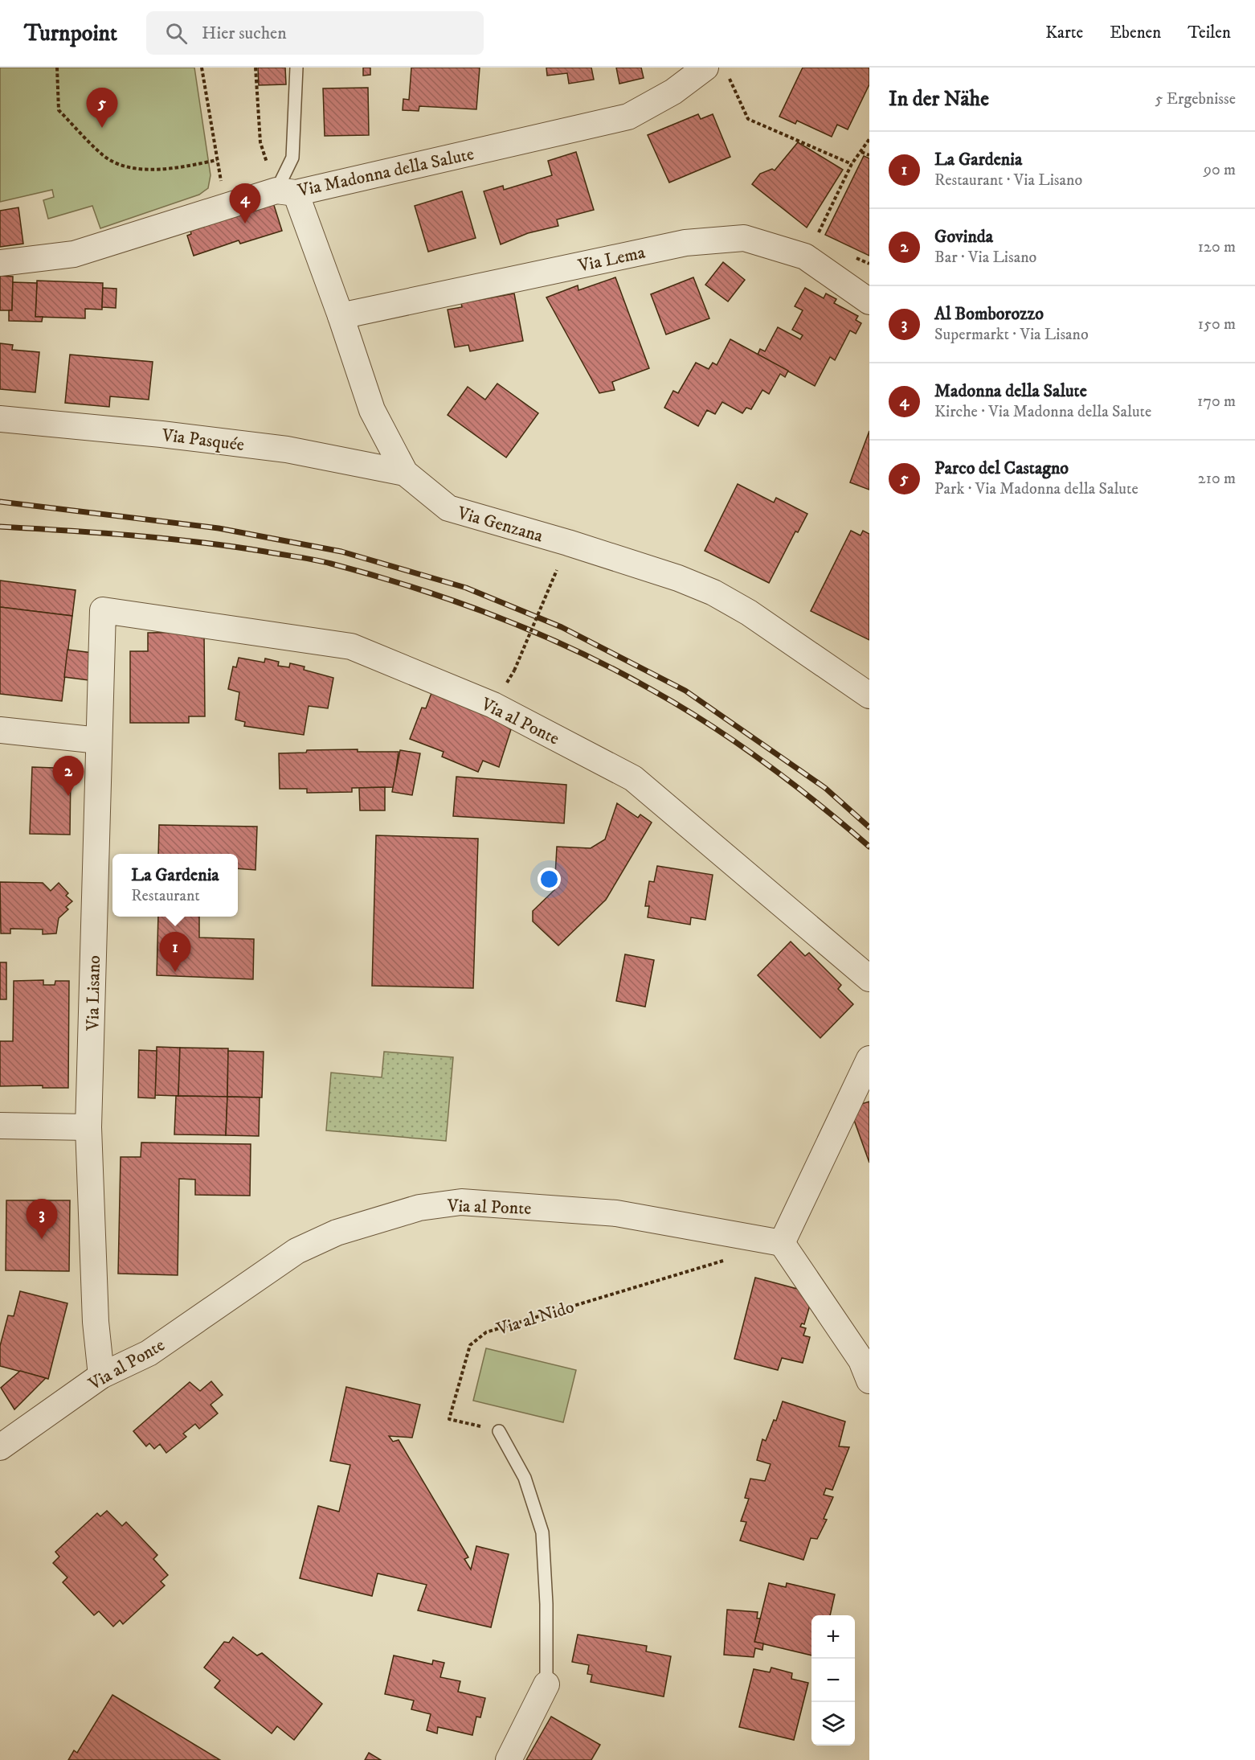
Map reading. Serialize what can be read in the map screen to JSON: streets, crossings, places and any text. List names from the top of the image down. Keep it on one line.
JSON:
{"streets":{"street":["Via Madonna della Salute","Via Lema","Via Pasquée","Via Genzana","Via al Ponte","Via Lisano"],"path":["Via al Nido"]},"crossings":[["Via Madonna della Salute","Via Genzana"],["Via Lema","Via Genzana"],["Via Pasquée","Via Genzana"],["Via al Ponte","Via Lisano"]],"page":{"header":"Turnpoint","search":"Hier suchen","nav":["Karte","Ebenen","Teilen"],"heading":["In der Nähe","5 Ergebnisse"],"pins":["5","4","2","1","3"],"list":[{"mark":"1","name":"La Gardenia","note":"Restaurant · Via Lisano","value":"90 m"},{"mark":"2","name":"Govinda","note":"Bar · Via Lisano","value":"120 m"},{"mark":"3","name":"Al Bomborozzo","note":"Supermarkt · Via Lisano","value":"150 m"},{"mark":"4","name":"Madonna della Salute","note":"Kirche · Via Madonna della Salute","value":"170 m"},{"mark":"5","name":"Parco del Castagno","note":"Park · Via Madonna della Salute","value":"210 m"}],"popup":["La Gardenia","Restaurant"],"map_buttons":["+","−"]}}
